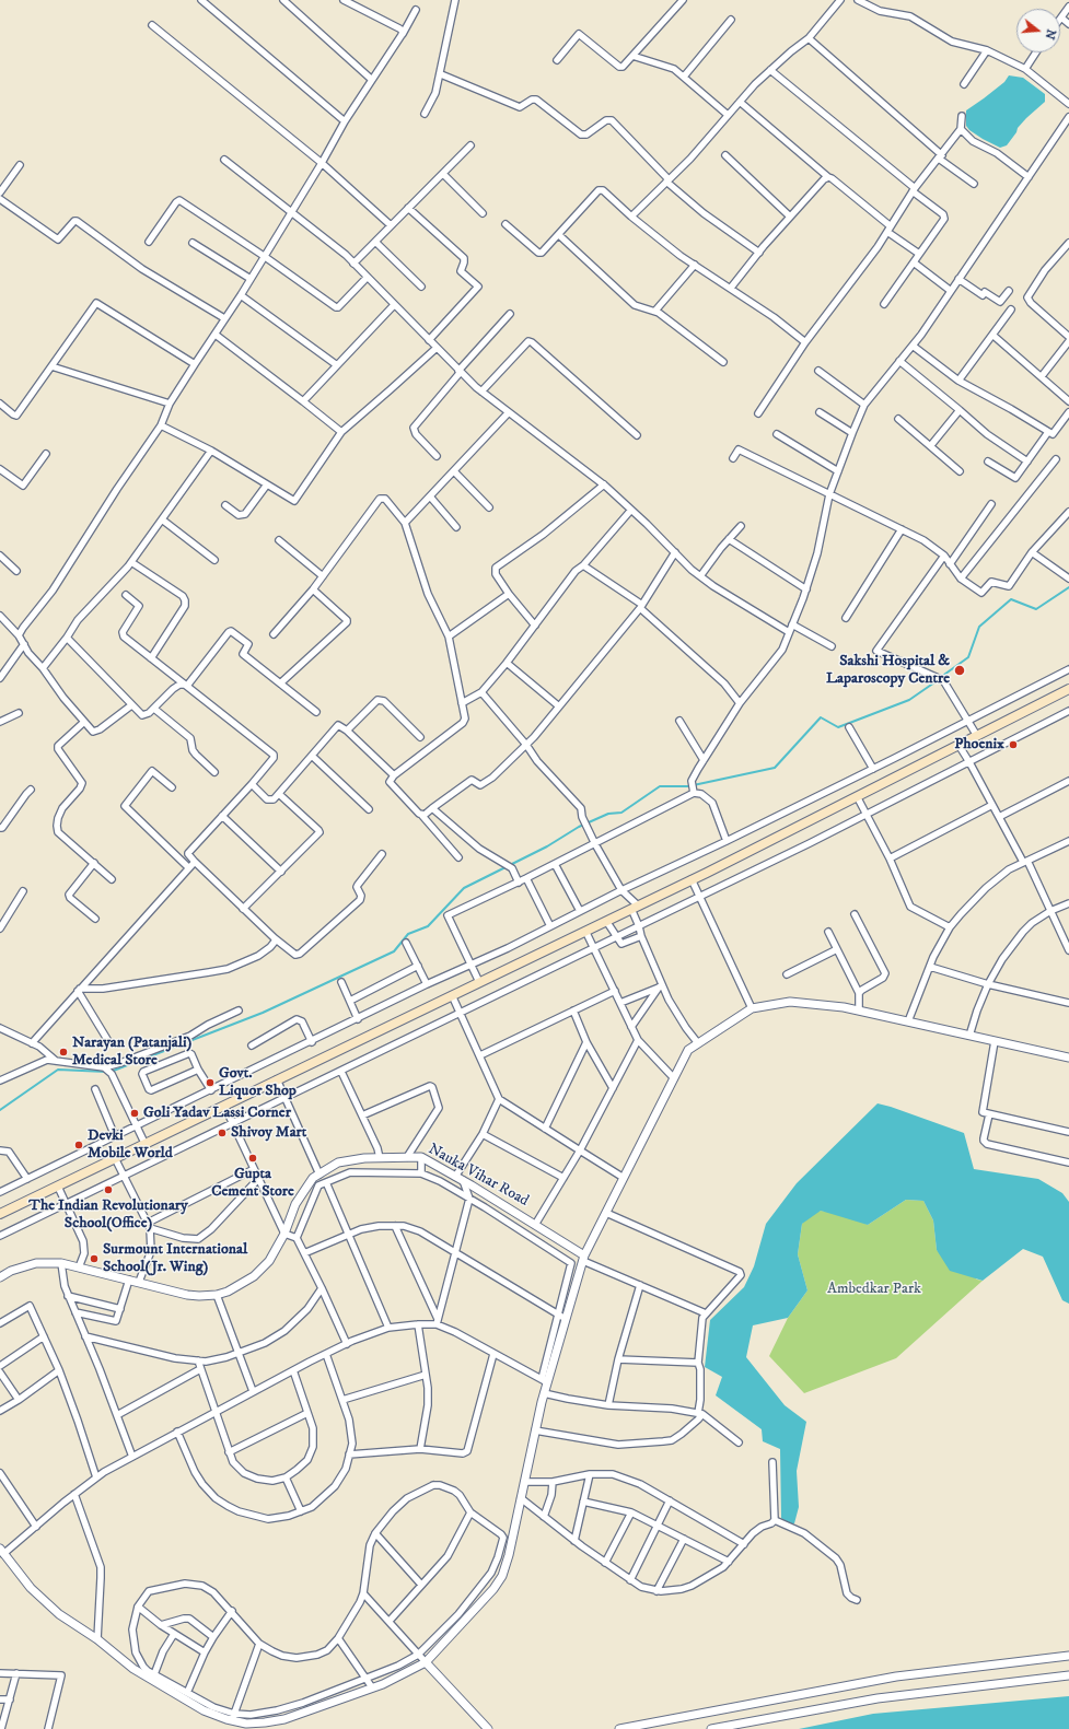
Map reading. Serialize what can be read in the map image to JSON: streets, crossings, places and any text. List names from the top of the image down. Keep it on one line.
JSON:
{"streets":{"street":["Nauka Vihar Road"]},"parks":["Ambedkar Park"],"places":["Sakshi Hospital & Laparoscopy Centre","Phoenix","Narayan (Patanjali) Medical Store","Govt. Liquor Shop","Goli Yadav Lassi Corner","Shivoy Mart","Devki Mobile World","Gupta Cement Store","The Indian Revolutionary School(Office)","Surmount International School(Jr. Wing)"],"north":"right"}
